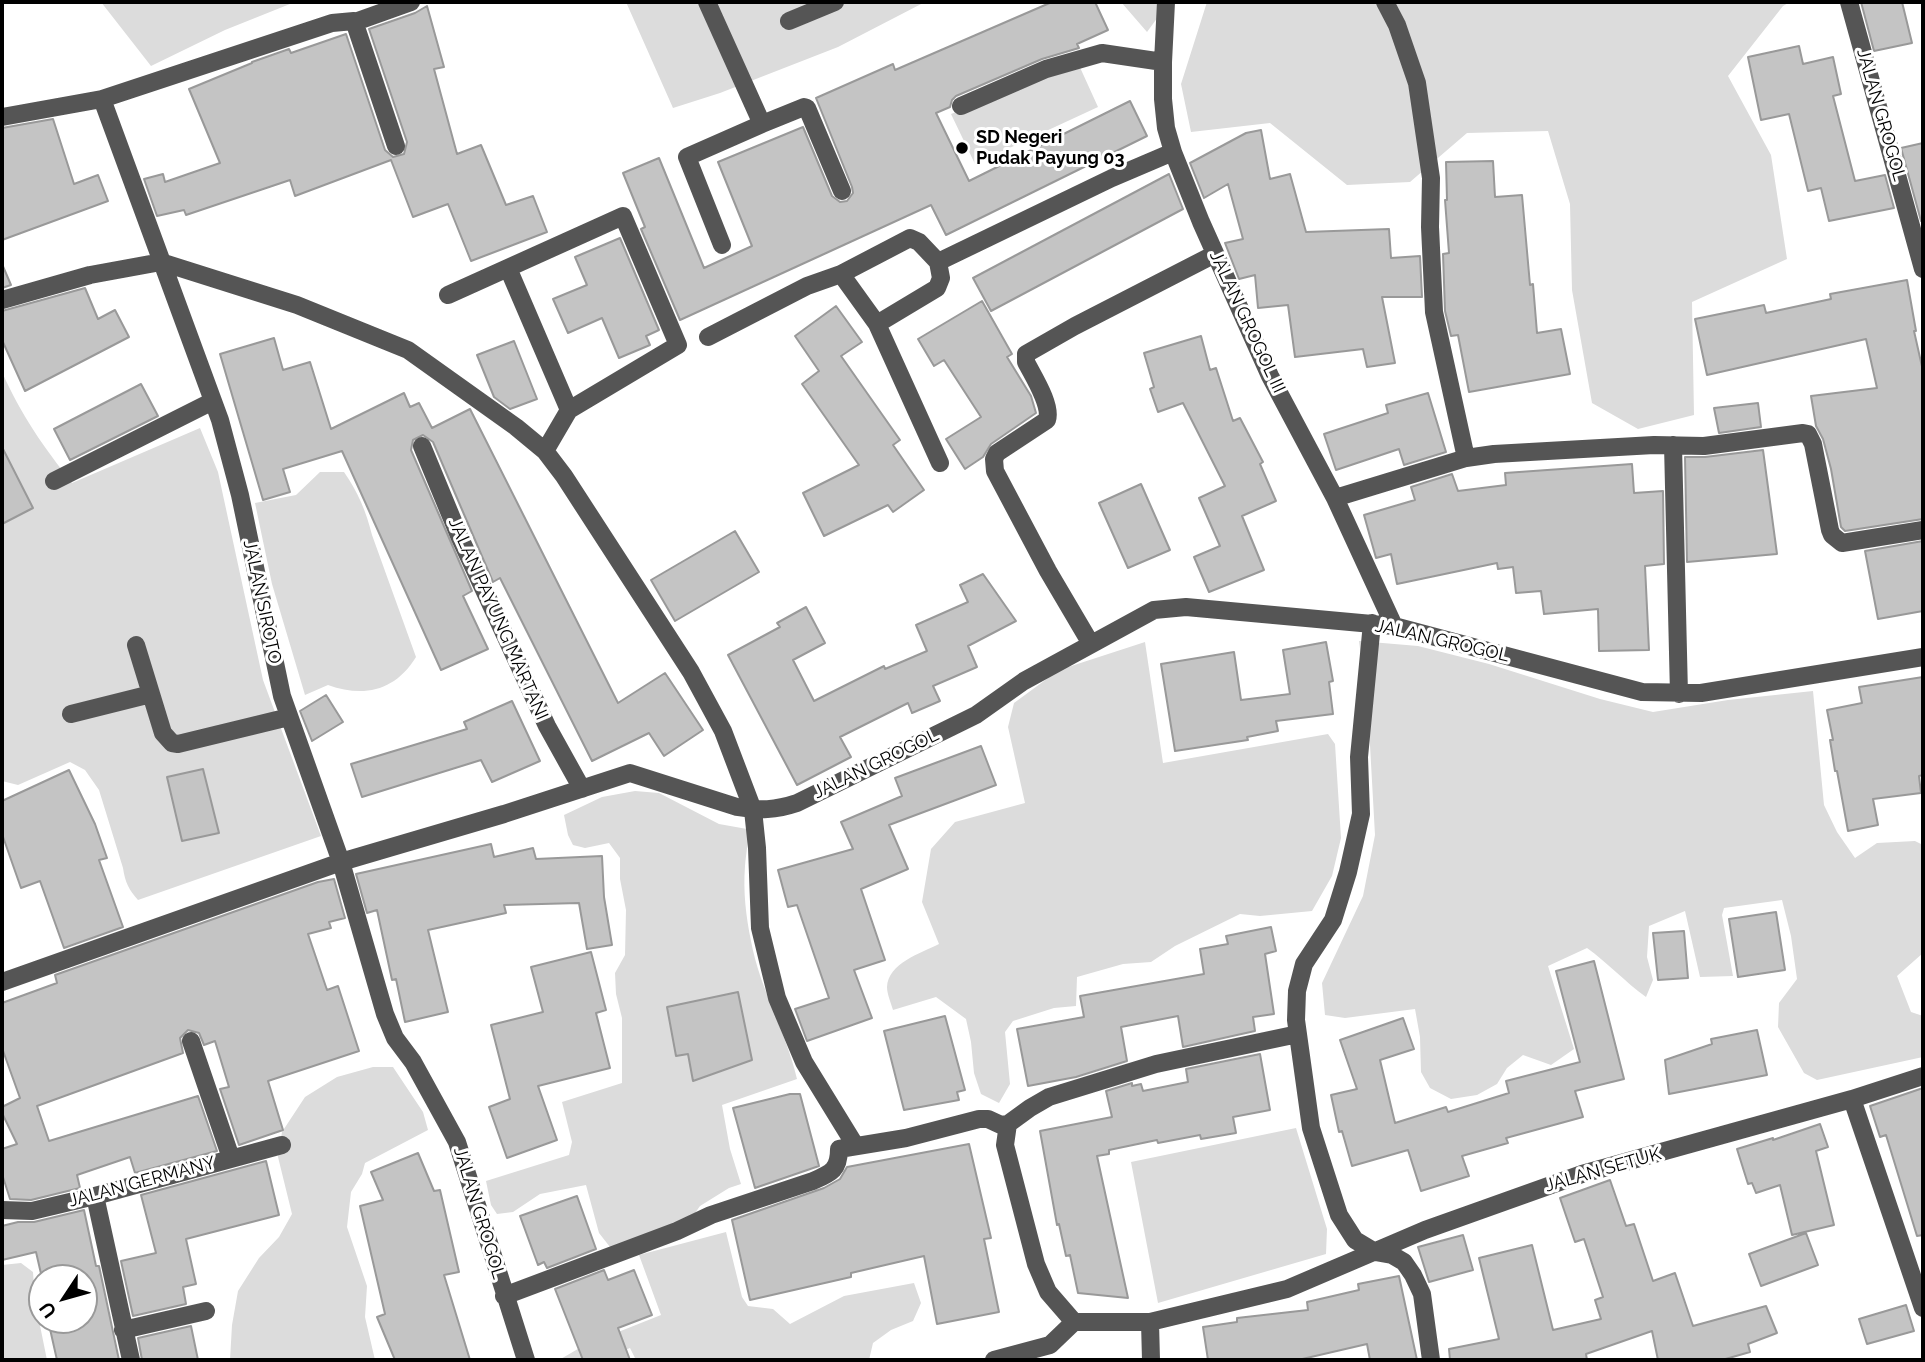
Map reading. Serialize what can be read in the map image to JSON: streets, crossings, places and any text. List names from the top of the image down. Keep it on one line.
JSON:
{"streets":{"street":["JALAN GROGOL","JALAN GROGOL III","JALAN SIROTO","JALAN PAYUNG MARTANI","JALAN SETUK","JALAN GERMANY"]},"crossings":[["JALAN GROGOL","JALAN GROGOL III"],["JALAN GROGOL","JALAN SIROTO"],["JALAN GROGOL","JALAN PAYUNG MARTANI"]],"places":["SD Negeri Pudak Payung 03"],"north":"bottom left"}
